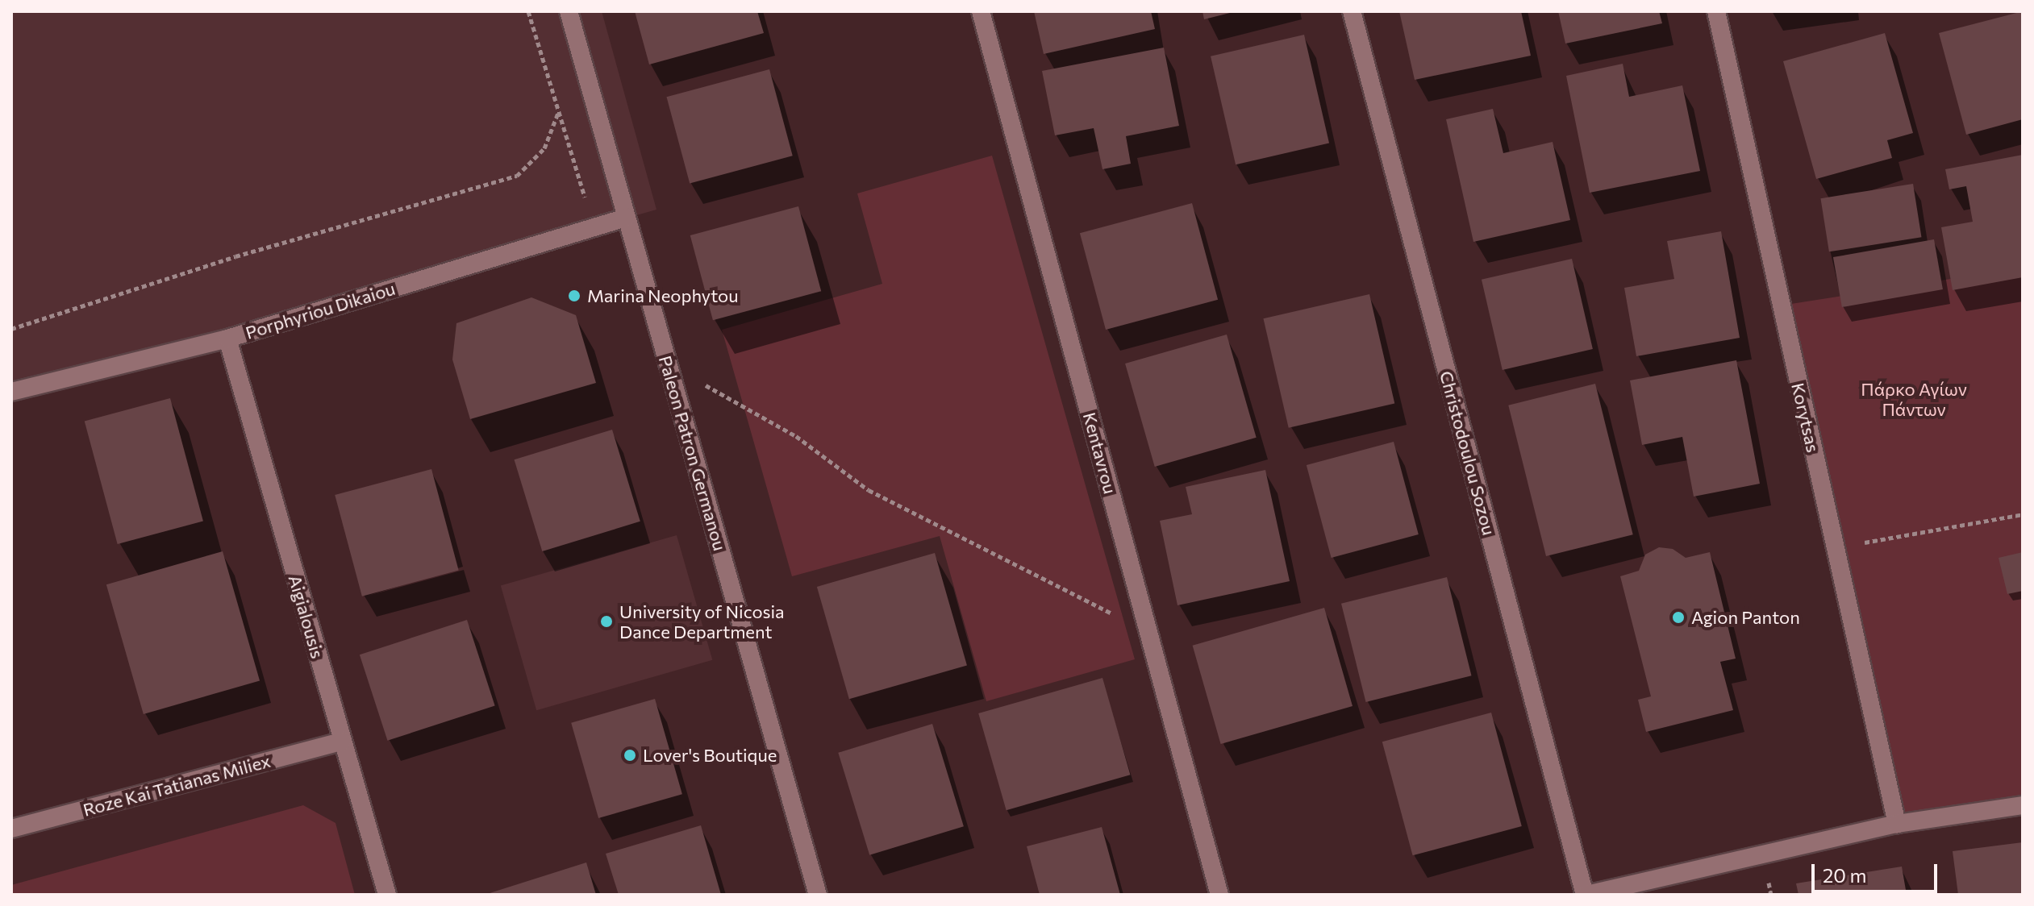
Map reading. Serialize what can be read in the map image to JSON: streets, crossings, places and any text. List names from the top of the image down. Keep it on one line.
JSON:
{"streets":{"street":["Porphyriou Dikaiou","Korytsas","Paleon Patron Germanou","Kentavrou","Christodoulou Sozou","Aigialousis","Roze Kai Tatianas Miliex"]},"crossings":[["Porphyriou Dikaiou","Paleon Patron Germanou"],["Porphyriou Dikaiou","Aigialousis"],["Aigialousis","Roze Kai Tatianas Miliex"]],"parks":["Πάρκο Αγίων Πάντων"],"places":["Marina Neophytou","Agion Panton","University of Nicosia Dance Department","Lover's Boutique"],"scale_bar":"20 m"}
